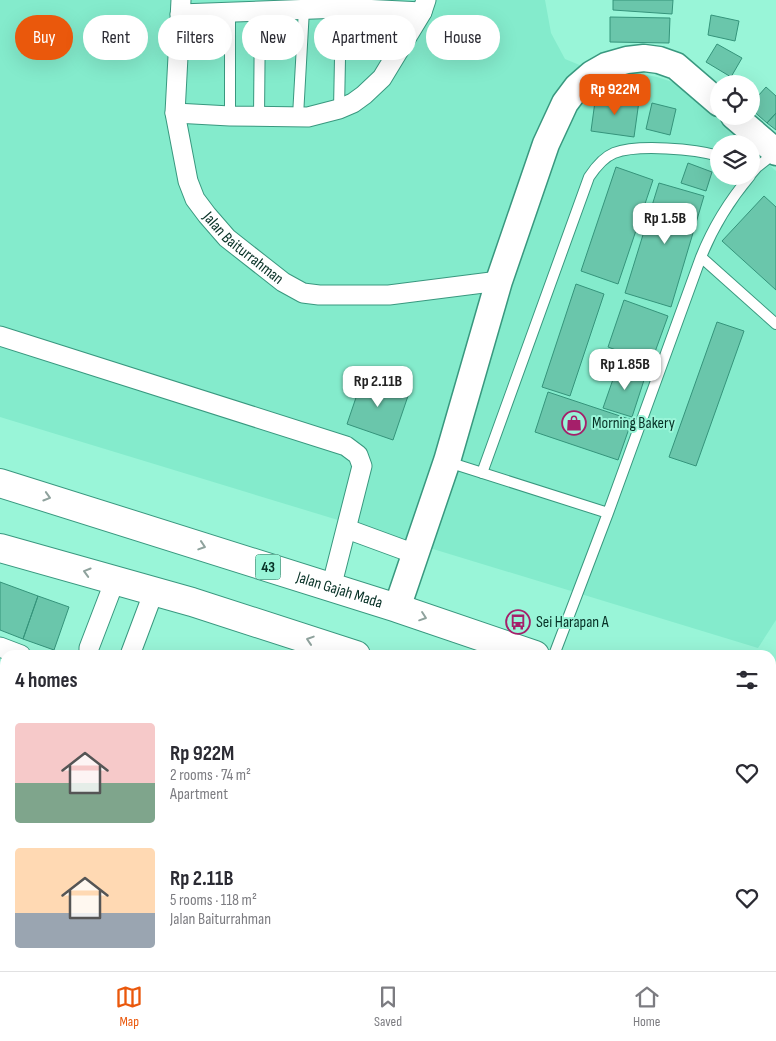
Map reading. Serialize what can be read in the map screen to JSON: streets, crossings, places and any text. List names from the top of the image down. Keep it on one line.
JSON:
{"streets":{"highway":["43","Jalan Gajah Mada"],"street":["Jalan Baiturrahman"]},"places":{"shop":["Morning Bakery"],"bus stop":["Sei Harapan A"]},"page":{"chip":["Buy","Rent","Filters","New","Apartment","House"],"price":["Rp 922M","Rp 1.5B","Rp 1.85B","Rp 2.11B"],"heading":"4 homes","list":[{"name":"Rp 922M","note":"2 rooms · 74 m² · Apartment"},{"name":"Rp 2.11B","note":"5 rooms · 118 m² · Jalan Baiturrahman"}],"tabs":["Map","Saved","Home"]}}
